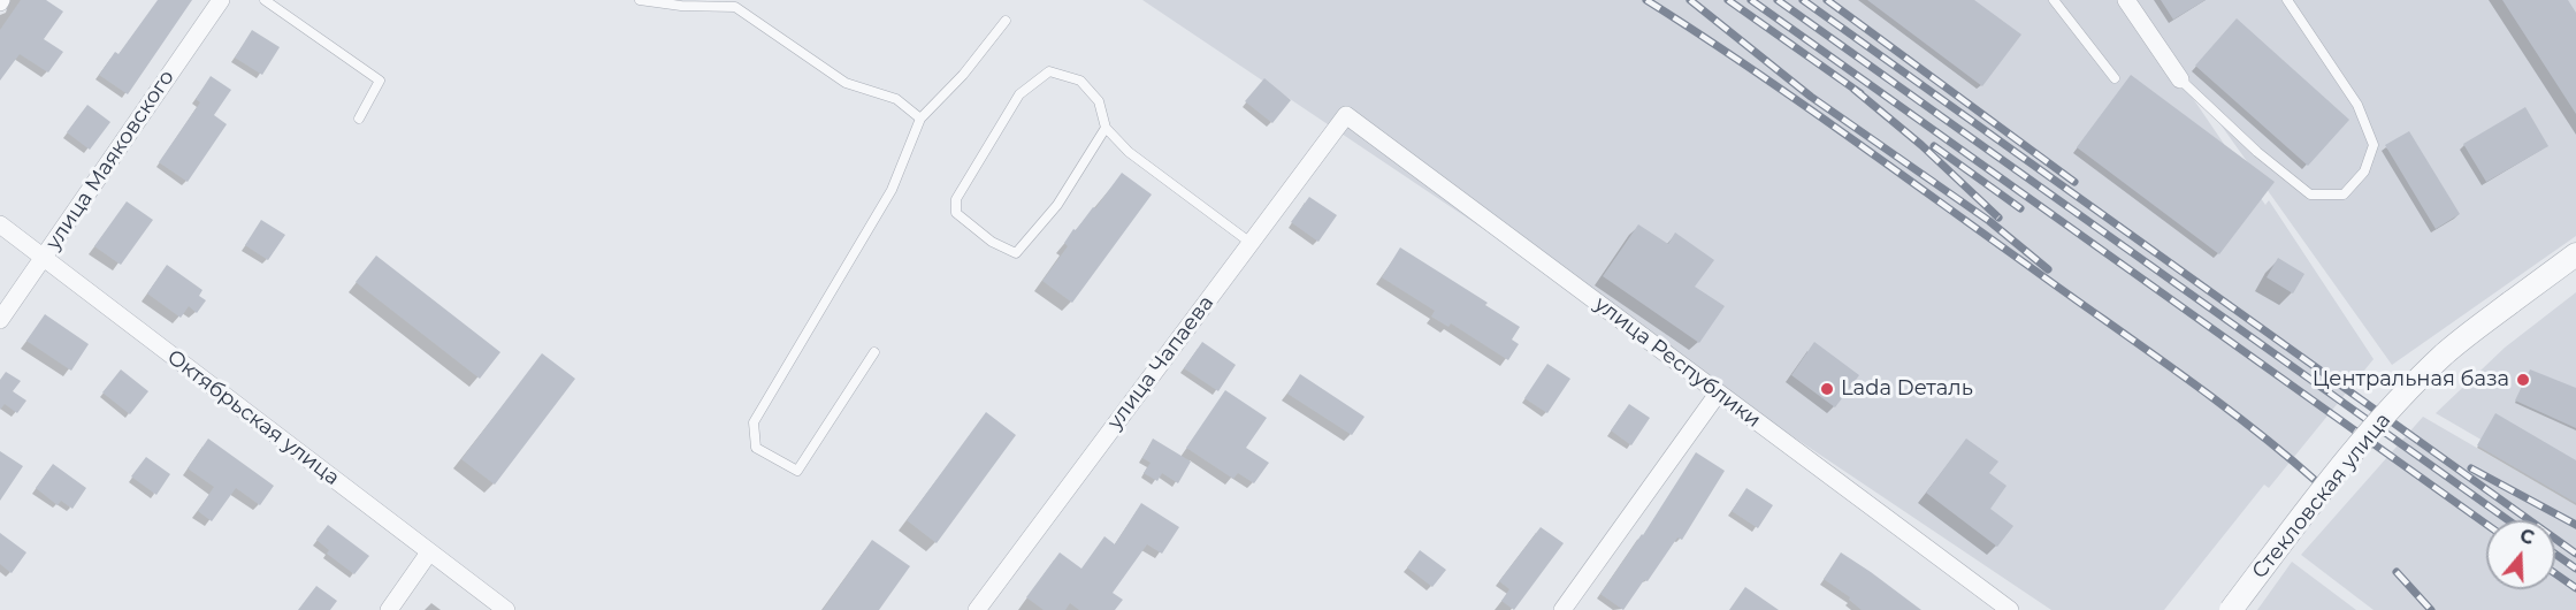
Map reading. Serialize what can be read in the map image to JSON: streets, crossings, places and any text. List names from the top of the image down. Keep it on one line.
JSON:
{"streets":{"street":["улица Маяковского","улица Чапаева","улица Республики","Октябрьская улица","Стекловская улица"]},"crossings":[["улица Маяковского","Октябрьская улица"],["улица Чапаева","улица Республики"]],"places":["Центральная база","Lada Dеталь"],"north":"top"}
